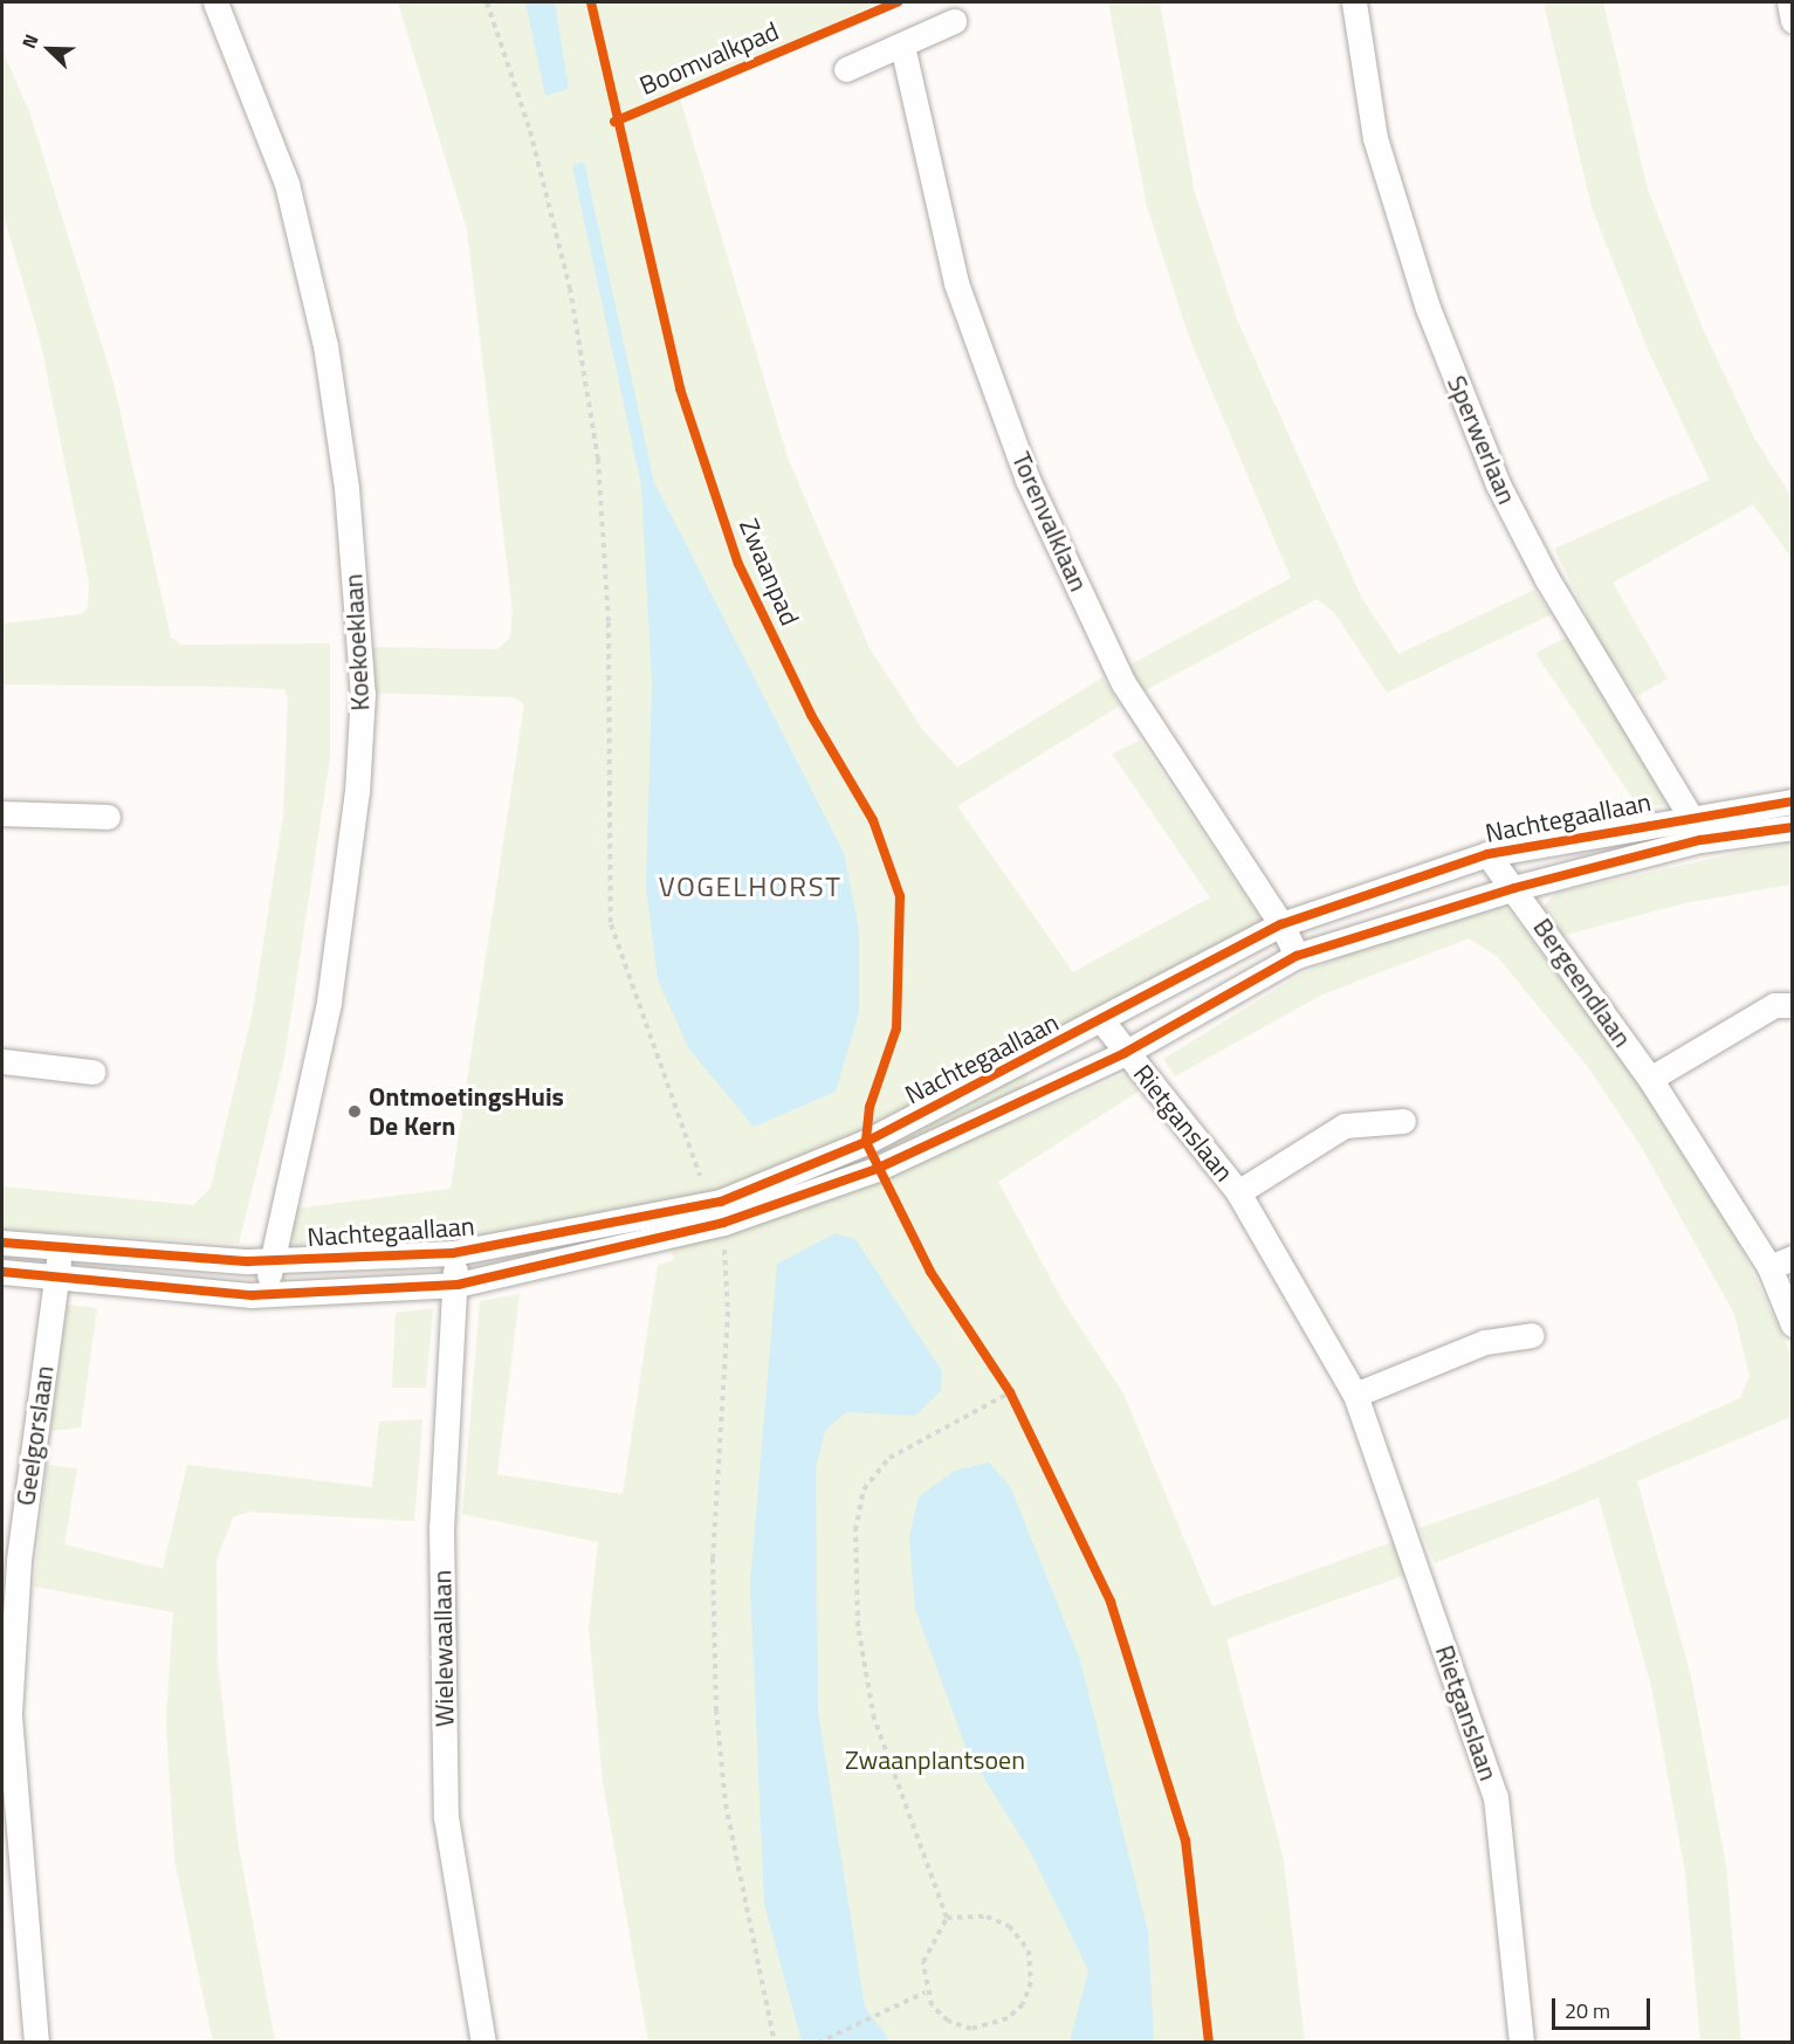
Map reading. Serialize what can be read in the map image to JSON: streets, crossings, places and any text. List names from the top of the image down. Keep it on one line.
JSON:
{"streets":{"street":["Sperwerlaan","Torenvalklaan","Koekoeklaan","Nachtegaallaan","Bergeendlaan","Rietganslaan","Geelgorslaan","Wielewaallaan"],"cycle path":["Boomvalkpad","Zwaanpad"]},"crossings":[["Sperwerlaan","Nachtegaallaan"],["Torenvalklaan","Nachtegaallaan"],["Koekoeklaan","Nachtegaallaan"],["Nachtegaallaan","Bergeendlaan"],["Nachtegaallaan","Rietganslaan"],["Nachtegaallaan","Geelgorslaan"],["Nachtegaallaan","Wielewaallaan"]],"districts":["VOGELHORST"],"parks":["Zwaanplantsoen"],"places":["OntmoetingsHuis De Kern"],"scale_bar":"20 m","north":"top left"}
